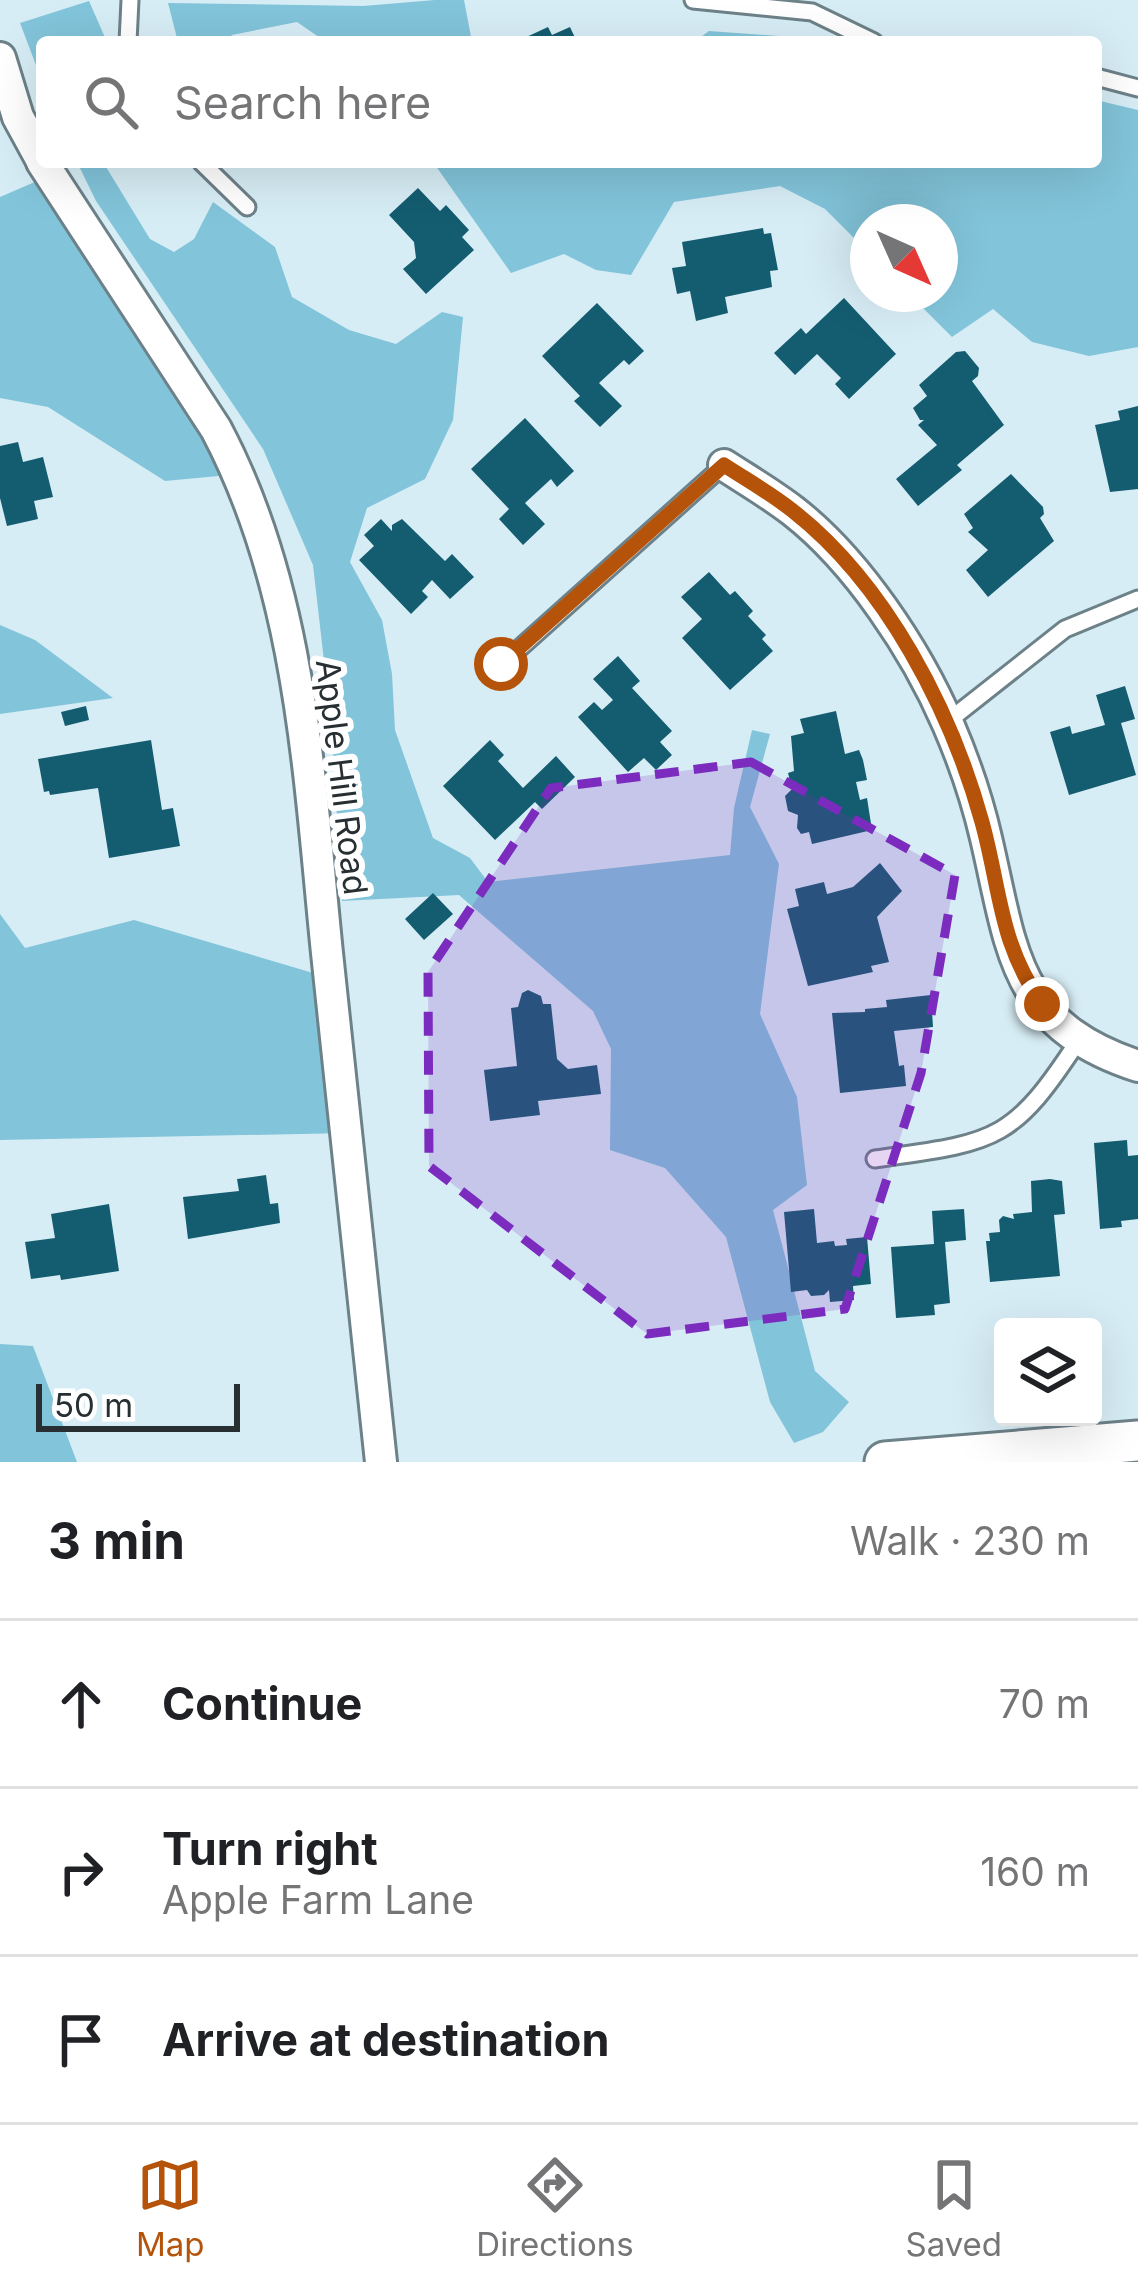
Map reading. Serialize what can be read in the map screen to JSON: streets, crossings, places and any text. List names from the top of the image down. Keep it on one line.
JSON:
{"streets":{"street":["Apple Hill Road"]},"scale_bar":"50 m","north":"bottom right","page":{"search":"Search here","scale":"50 m","heading":["3 min","Walk · 230 m"],"list":[["Continue","70 m"],["Turn right","Apple Farm Lane","160 m"],"Arrive at destination"],"nav":["Map","Directions","Saved"]}}
